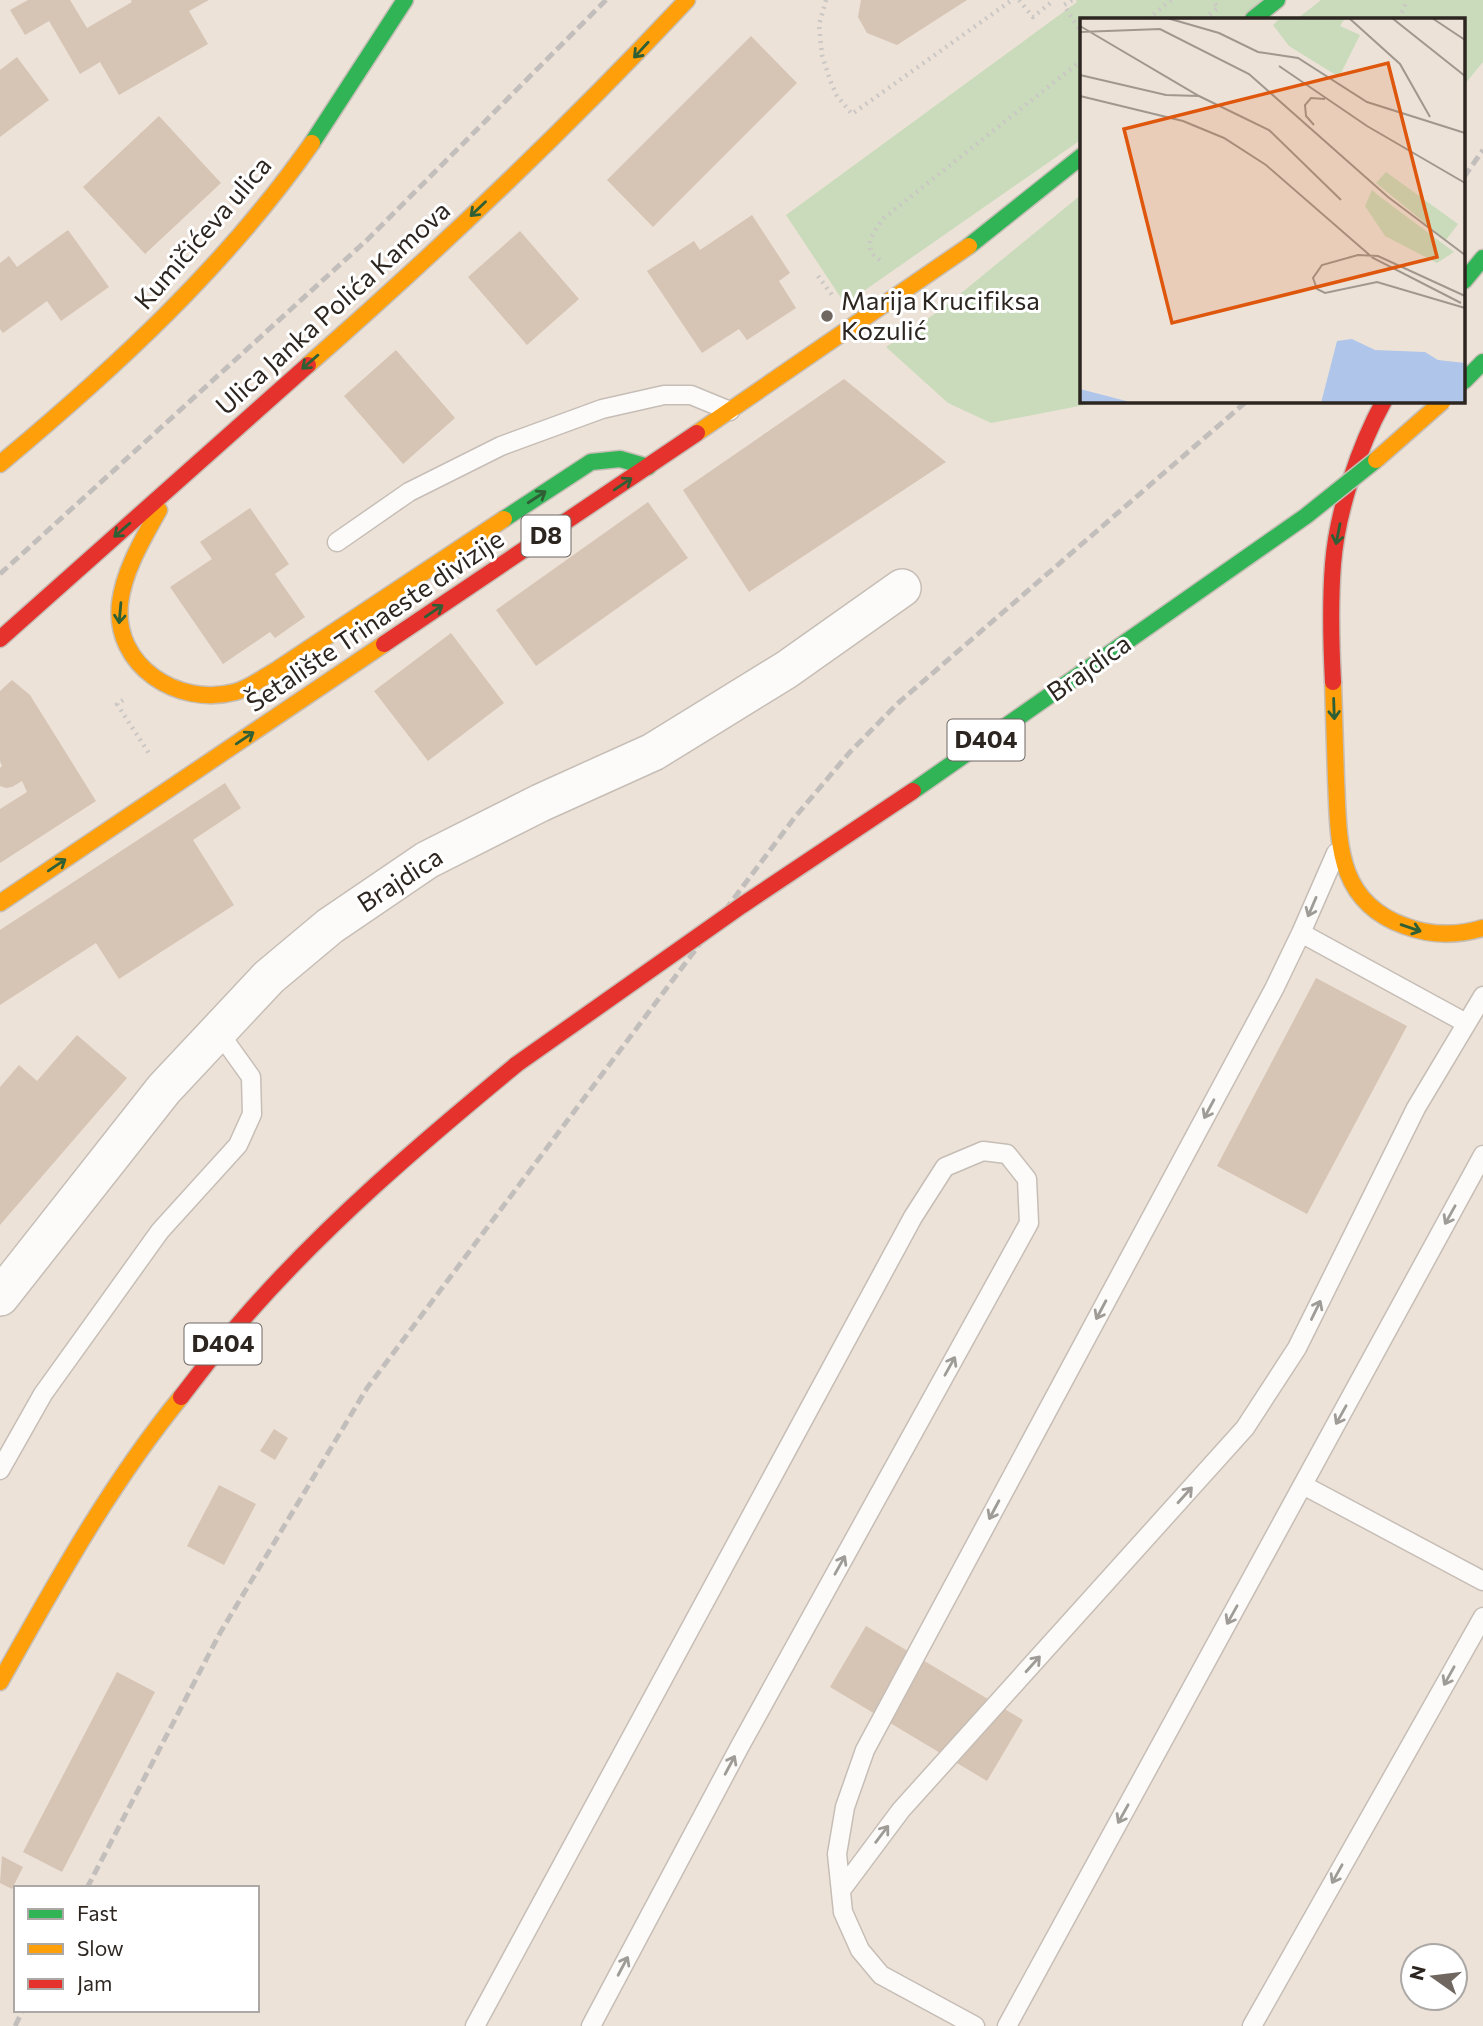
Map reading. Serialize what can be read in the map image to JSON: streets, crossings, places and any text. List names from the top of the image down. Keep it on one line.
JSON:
{"streets":{"main road":["Kumičićeva ulica","Ulica Janka Polića Kamova","D8","Šetalište Trinaeste divizije","Brajdica","D404"]},"one_way":["Ulica Janka Polića Kamova","Šetalište Trinaeste divizije"],"places":["Marija Krucifiksa Kozulić"],"legend":["Fast","Slow","Jam"],"north":"left"}
